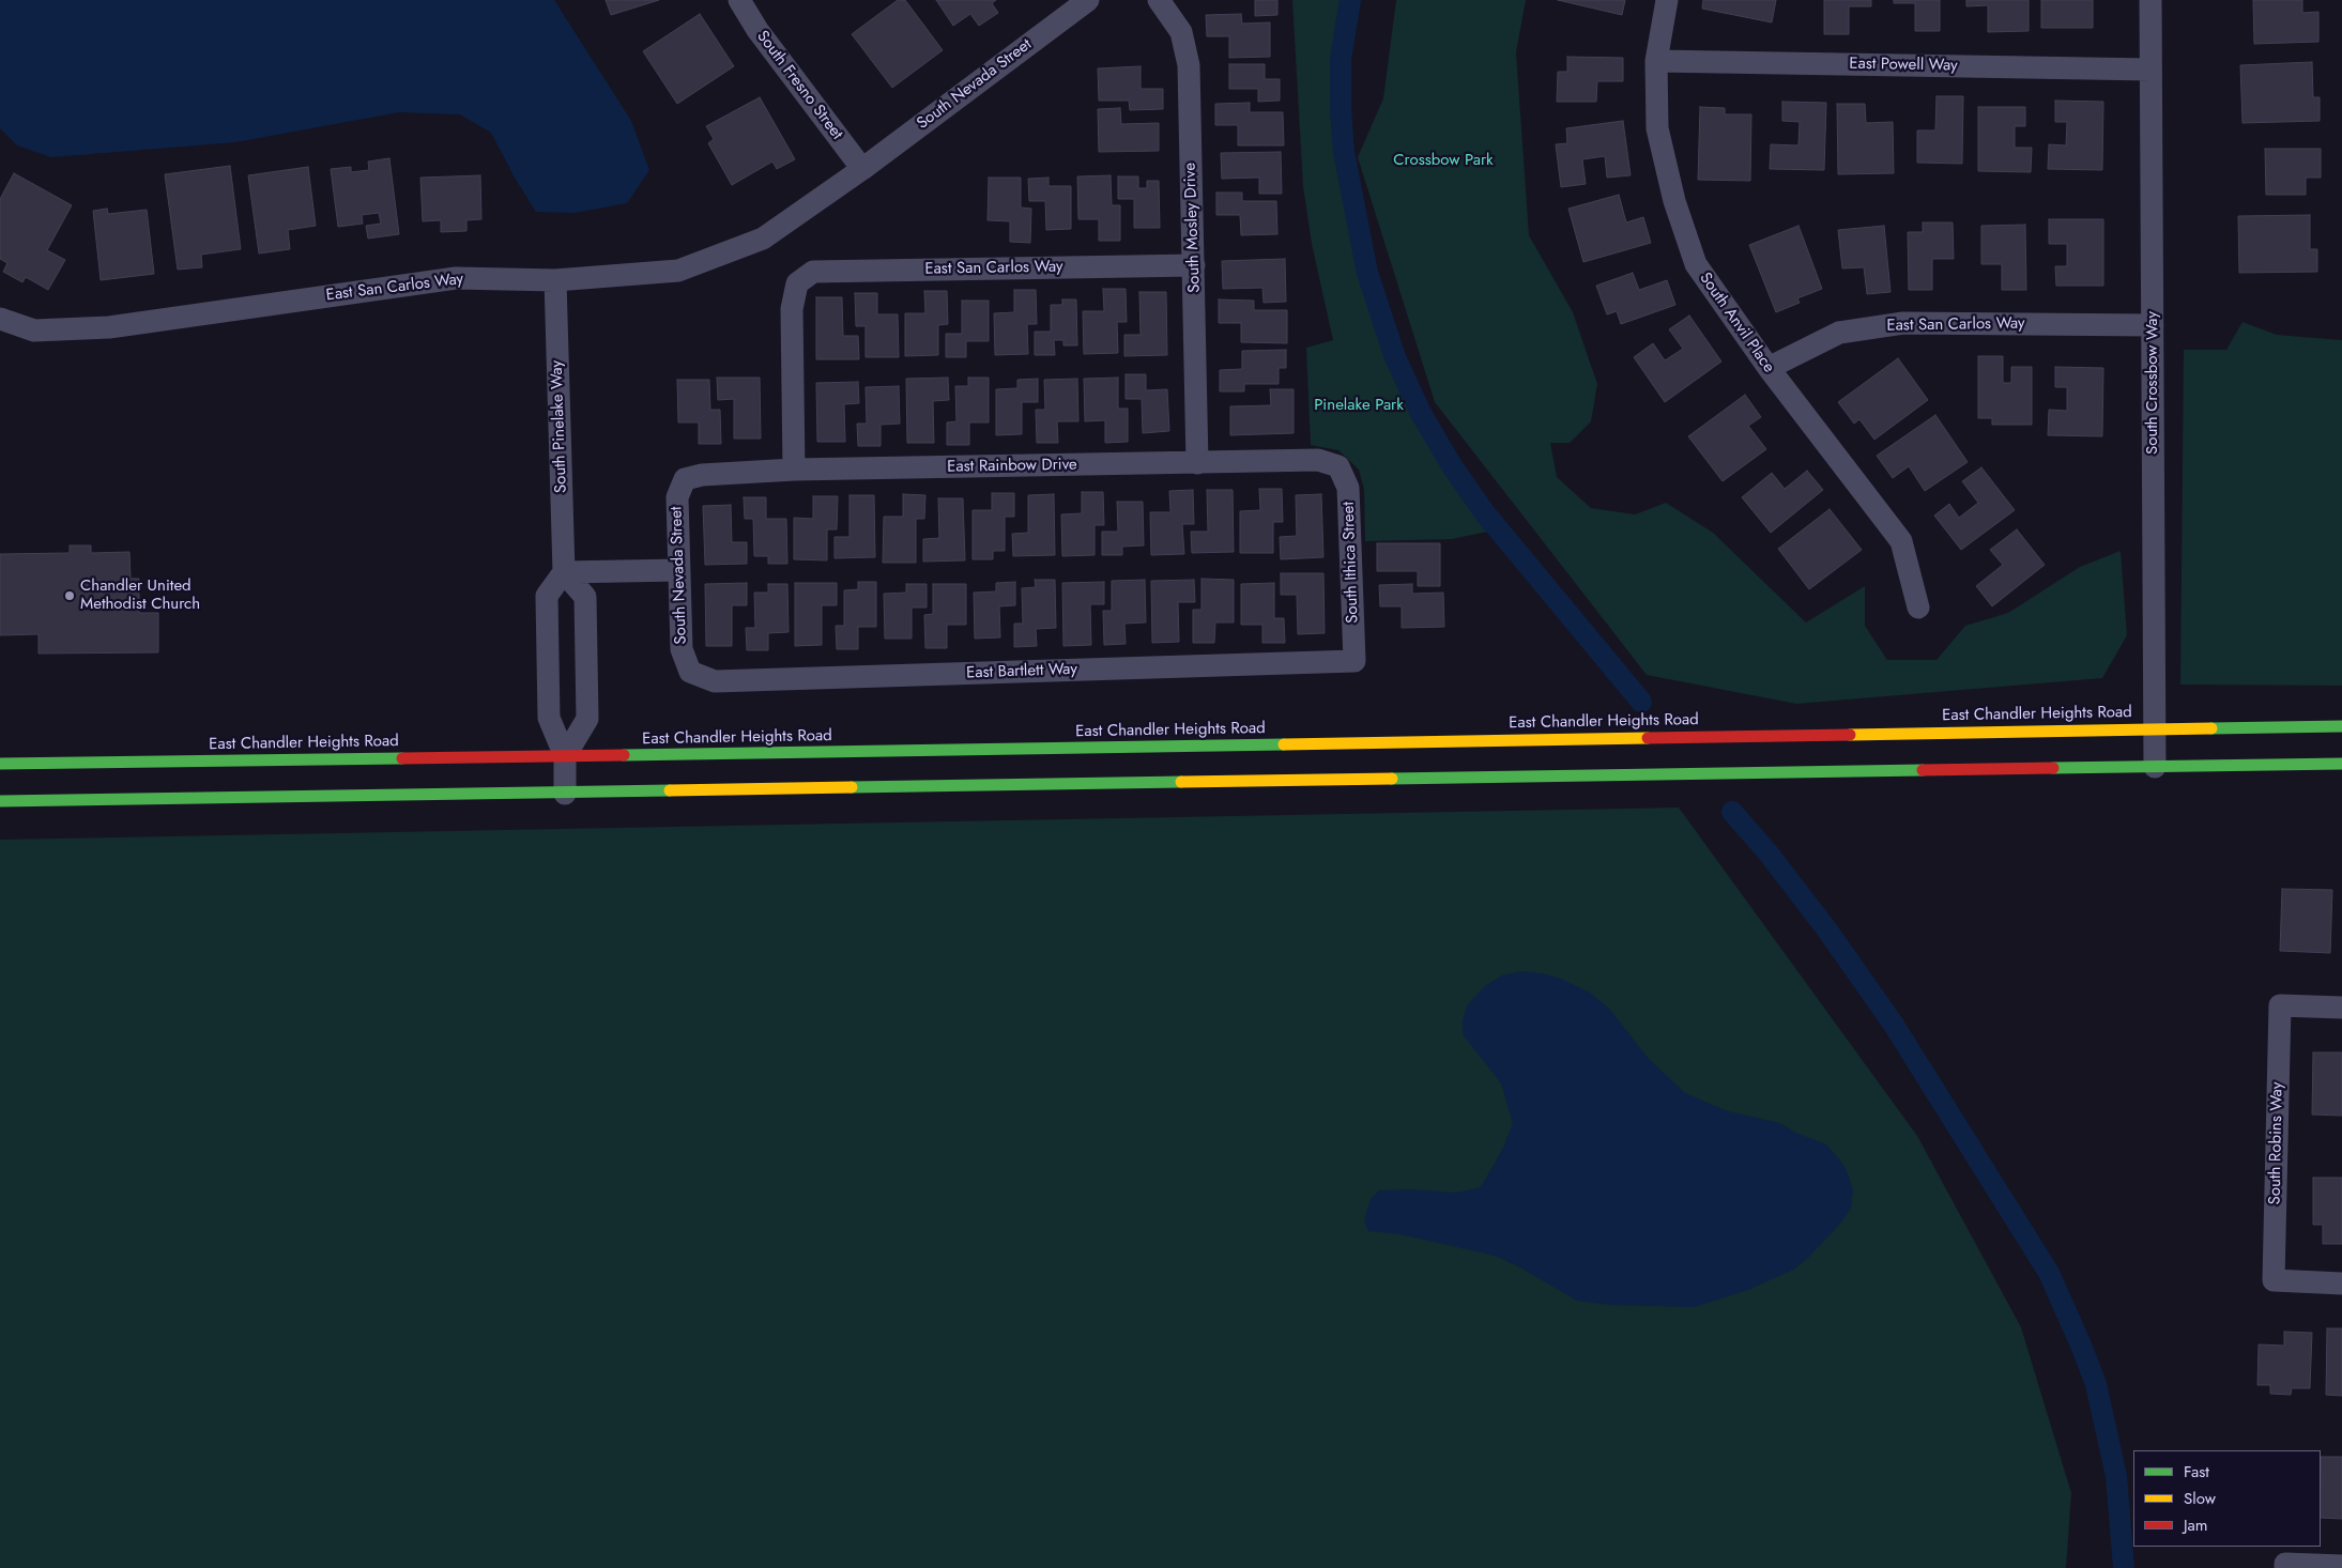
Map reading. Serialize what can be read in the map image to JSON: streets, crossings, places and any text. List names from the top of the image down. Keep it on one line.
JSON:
{"streets":{"main road":["East Chandler Heights Road"],"street":["East Powell Way","South Nevada Street","South Fresno Street","South Mosley Drive","East San Carlos Way","South Anvil Place","South Crossbow Way","South Pinelake Way","East Rainbow Drive","South Ithica Street","East Bartlett Way","South Robins Way"]},"crossings":[["East Powell Way","South Anvil Place"],["East Powell Way","South Crossbow Way"],["South Nevada Street","South Fresno Street"],["South Nevada Street","East San Carlos Way"],["South Nevada Street","East Rainbow Drive"],["South Nevada Street","East Bartlett Way"],["South Fresno Street","East San Carlos Way"],["South Mosley Drive","East San Carlos Way"],["South Mosley Drive","East Rainbow Drive"],["East San Carlos Way","South Anvil Place"],["East San Carlos Way","South Crossbow Way"],["East San Carlos Way","South Pinelake Way"],["East San Carlos Way","East Rainbow Drive"],["South Crossbow Way","East Chandler Heights Road"],["East Rainbow Drive","South Ithica Street"],["South Ithica Street","East Bartlett Way"]],"parks":["Crossbow Park","Pinelake Park"],"places":["Chandler United Methodist Church"],"legend":["Fast","Slow","Jam"]}
